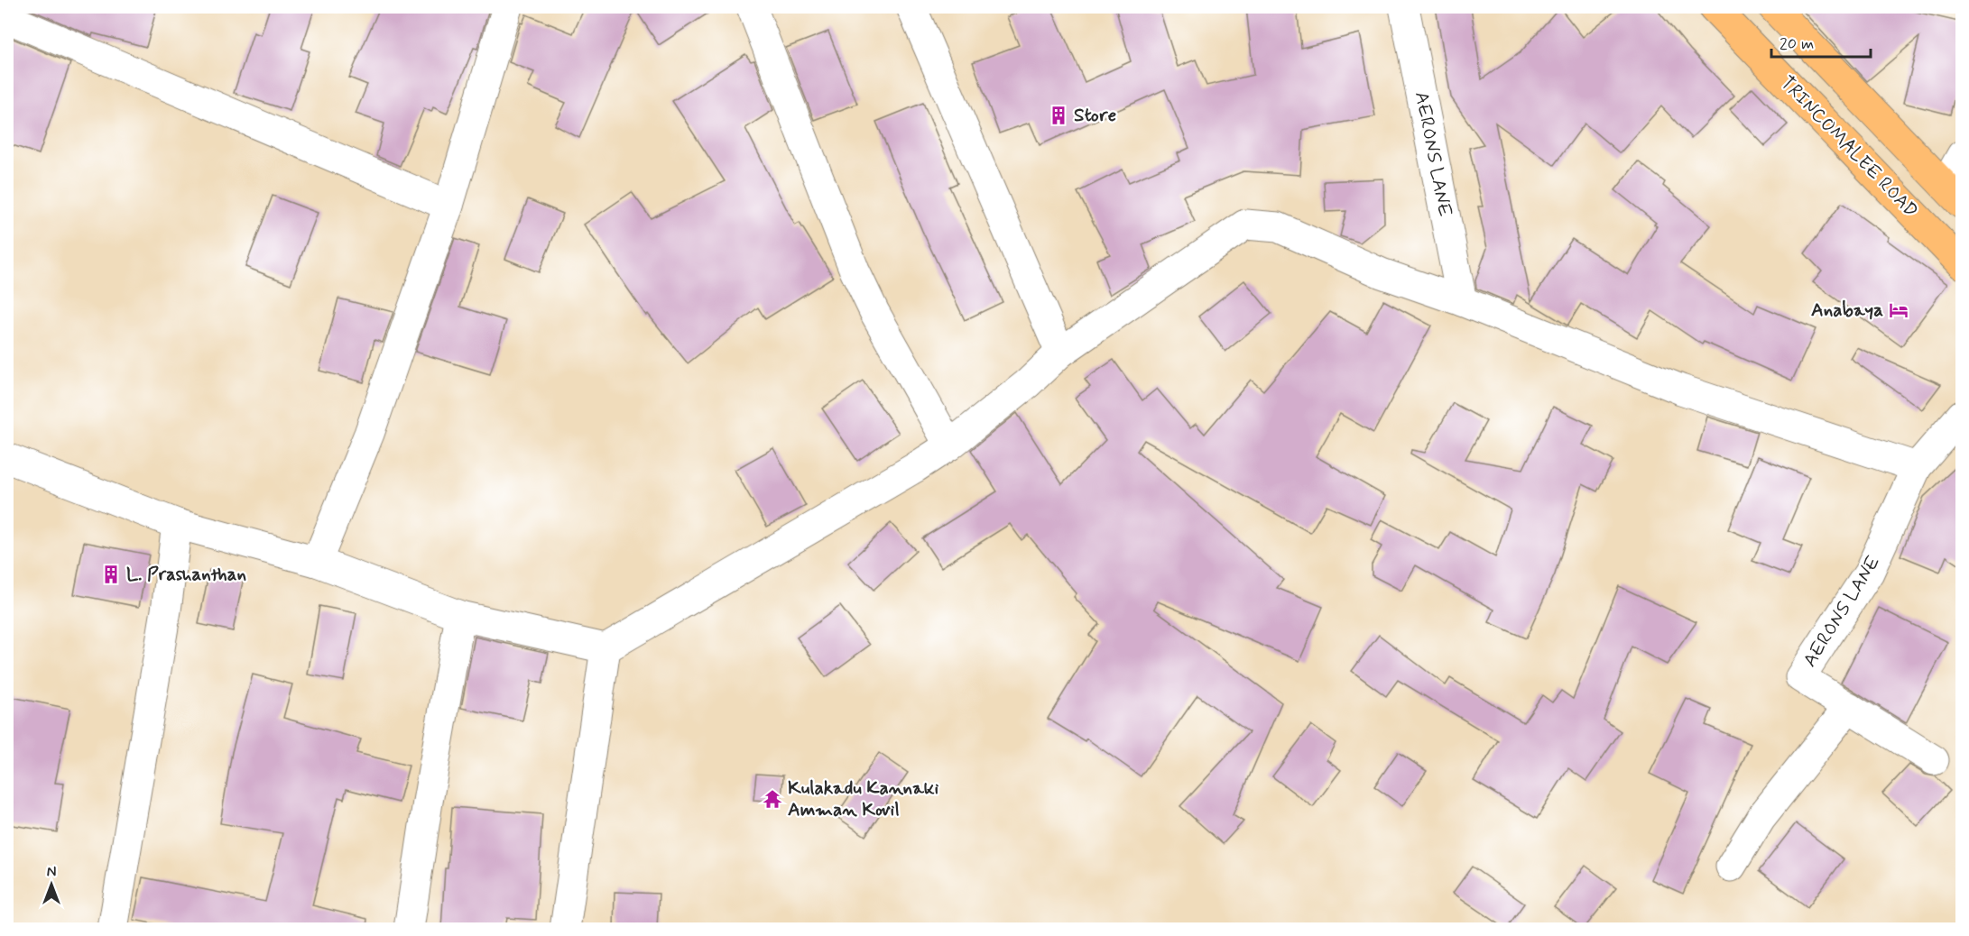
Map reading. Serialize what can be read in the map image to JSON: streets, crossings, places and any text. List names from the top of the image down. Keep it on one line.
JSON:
{"streets":{"highway":["TRINCOMALEE ROAD"],"street":["AERONS LANE"]},"places":{"building":["Store","L. Prashanthan"],"hotel":["Anabaya"],"temple":["Kulakadu Kannaki Amman Kovil"]},"scale_bar":"20 m","north":"top"}
